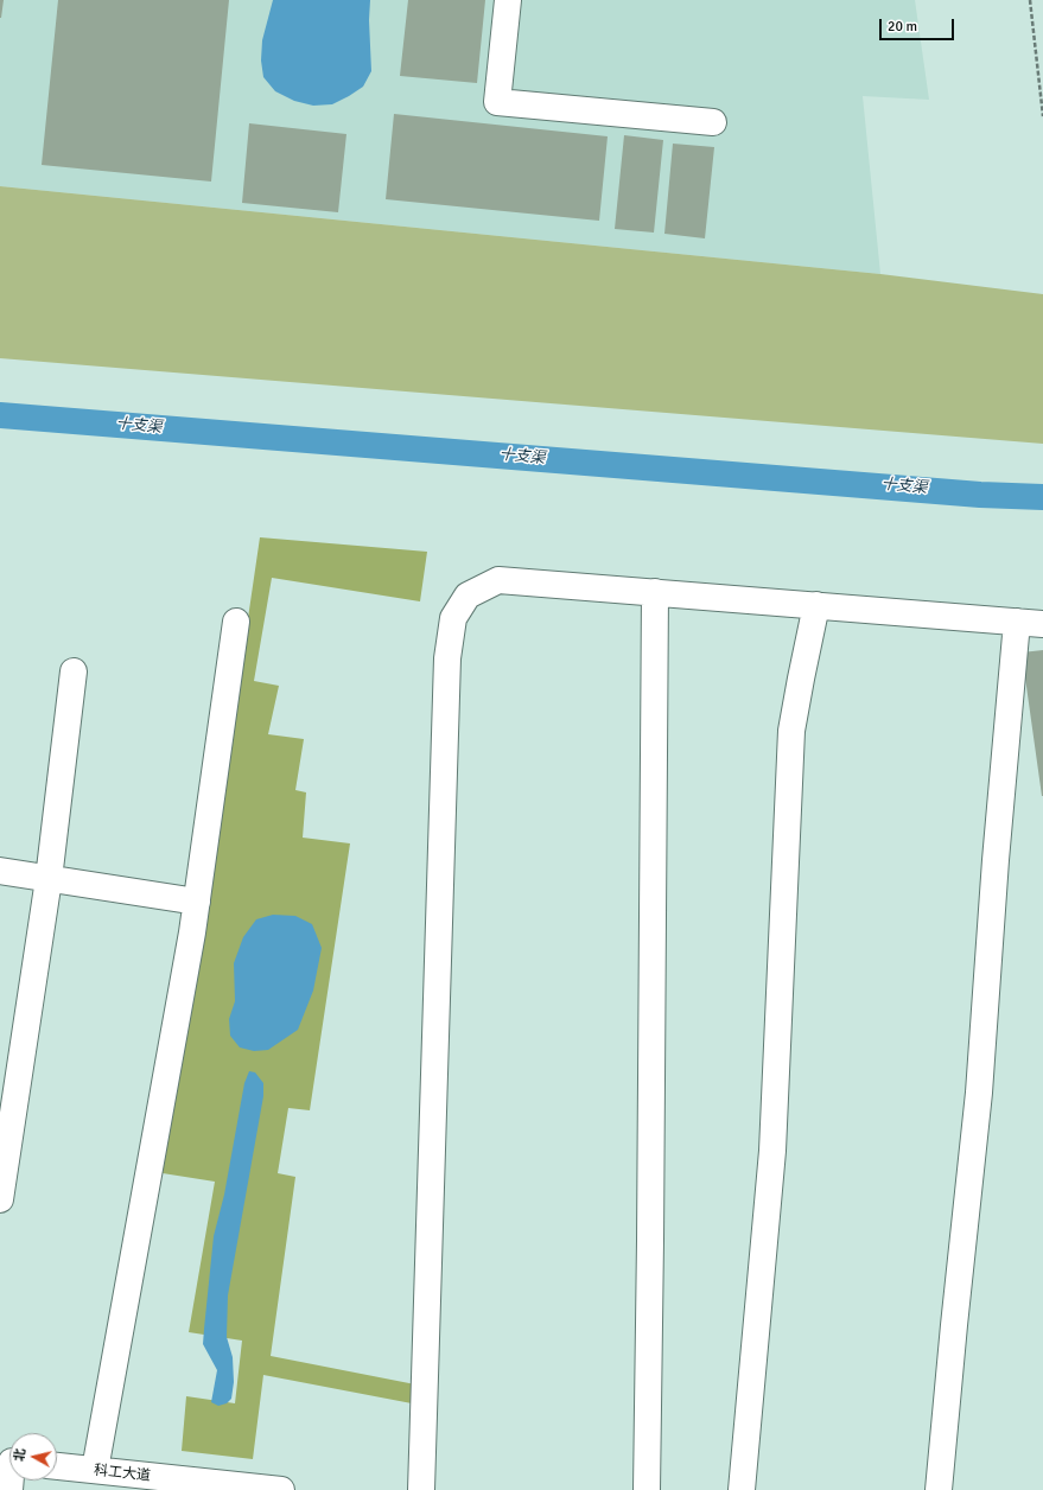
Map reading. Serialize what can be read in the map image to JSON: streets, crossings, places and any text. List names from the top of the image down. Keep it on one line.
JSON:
{"streets":{"street":["科工大道"]},"water":["十支渠"],"scale_bar":"20 m","north":"left"}
